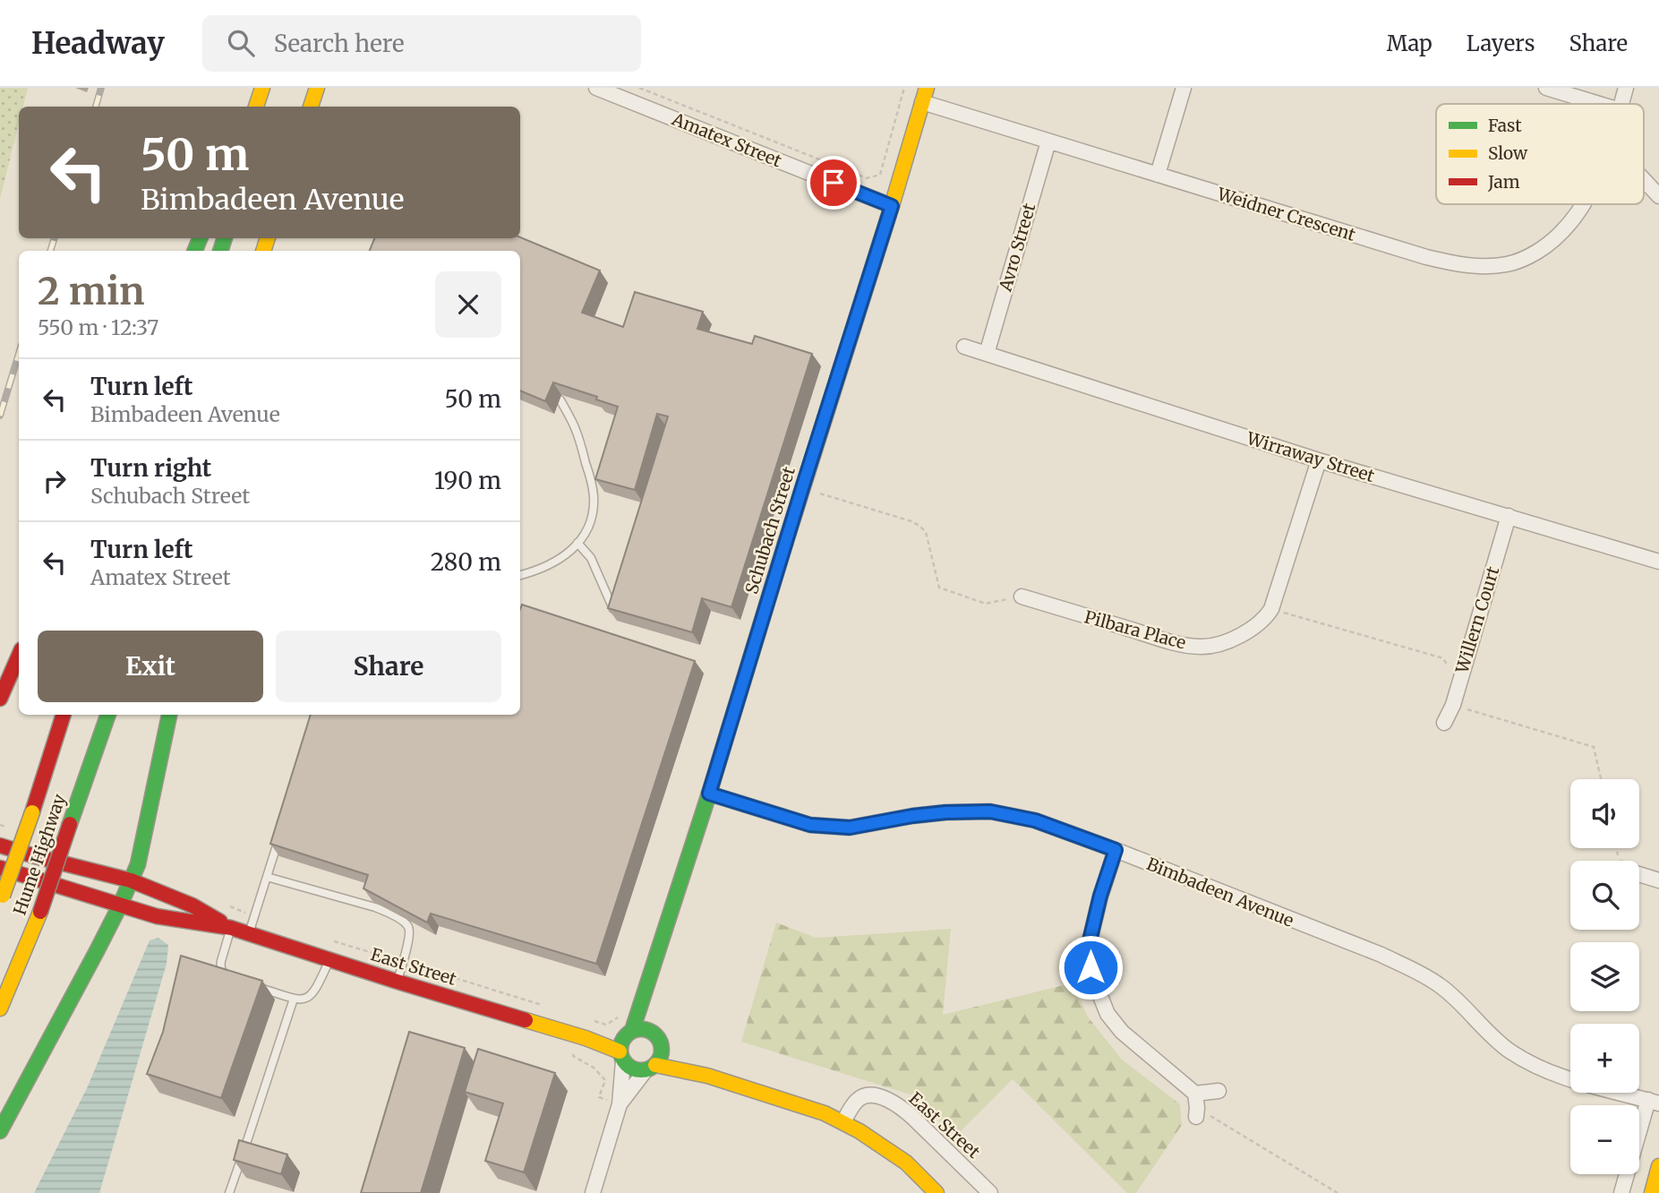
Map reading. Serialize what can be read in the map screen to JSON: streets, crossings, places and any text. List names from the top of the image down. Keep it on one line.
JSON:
{"streets":{"main road":["Schubach Street","Hume Highway","East Street"],"street":["Amatex Street","Weidner Crescent","Avro Street","Wirraway Street","Willern Court","Pilbara Place","Bimbadeen Avenue"]},"crossings":[["Amatex Street","Schubach Street"],["Weidner Crescent","Avro Street"],["Weidner Crescent","Schubach Street"],["Avro Street","Wirraway Street"],["Wirraway Street","Willern Court"],["Schubach Street","Bimbadeen Avenue"],["Schubach Street","East Street"]],"legend":["Fast","Slow","Jam"],"page":{"header":"Headway","search":"Search here","nav":["Map","Layers","Share"],"turn":["50 m","Bimbadeen Avenue"],"heading":["2 min","550 m · 12:37"],"list":[{"name":"Turn left","note":"Bimbadeen Avenue","value":"50 m"},{"name":"Turn right","note":"Schubach Street","value":"190 m"},{"name":"Turn left","note":"Amatex Street","value":"280 m"}],"buttons":["Exit","Share"],"map_buttons":["+","−"]}}
